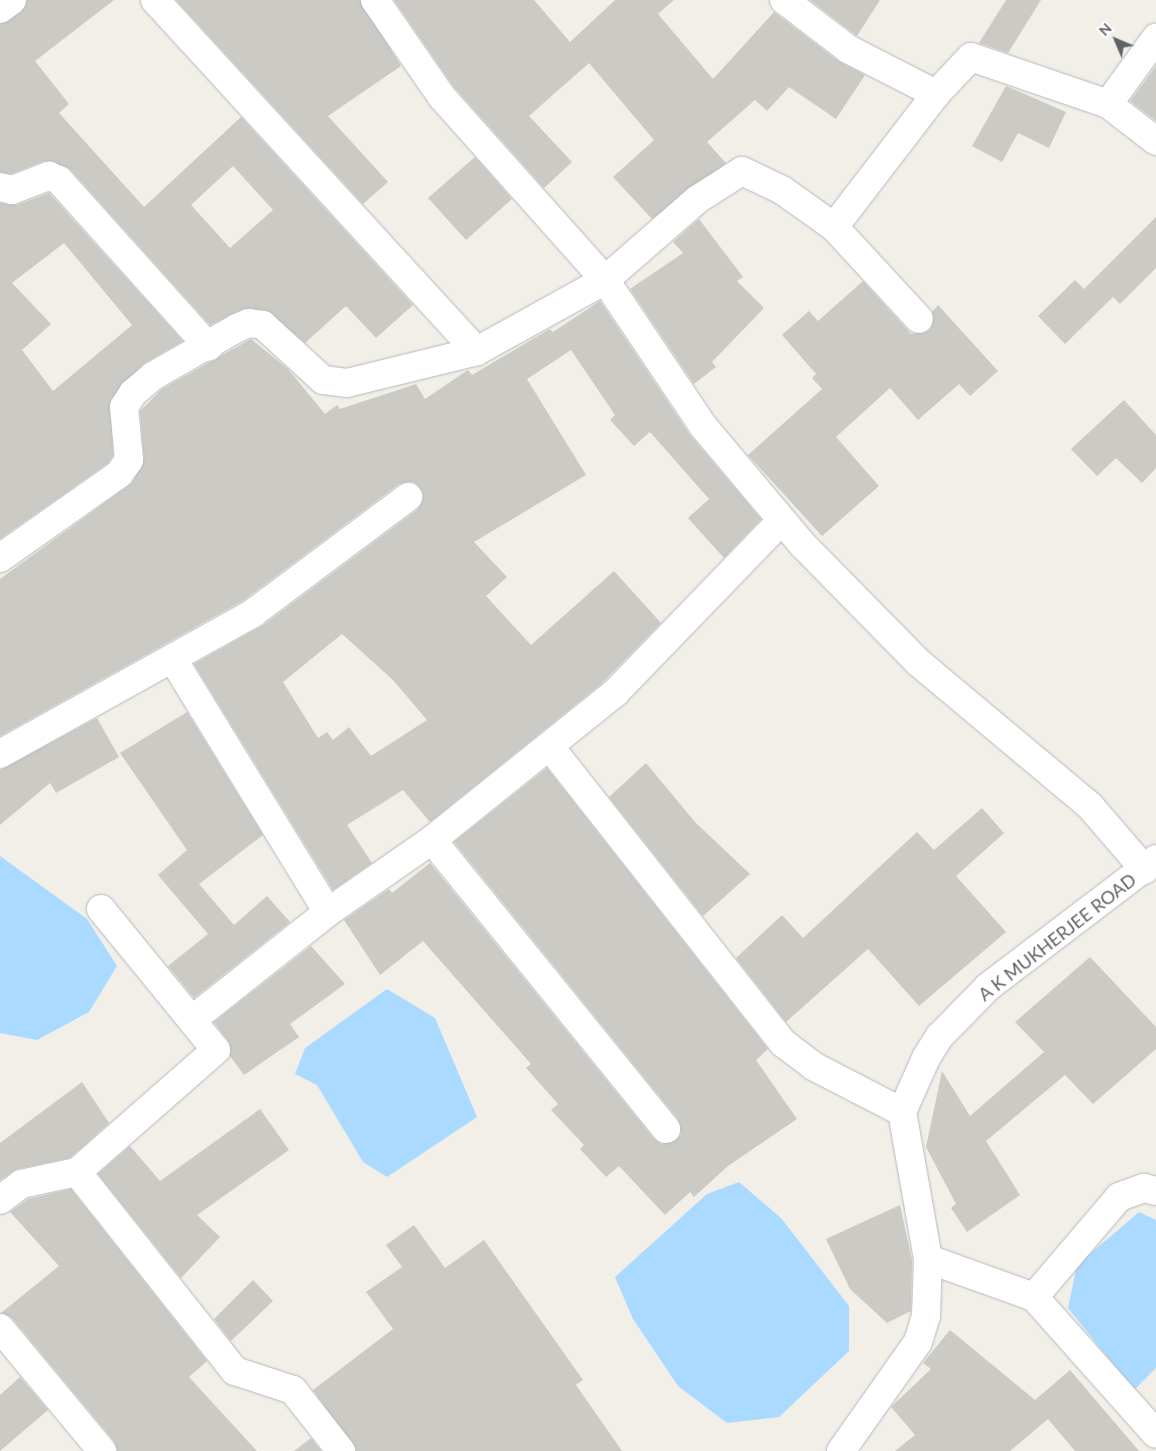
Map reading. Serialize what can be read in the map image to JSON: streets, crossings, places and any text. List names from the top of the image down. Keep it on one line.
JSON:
{"streets":{"street":["A K MUKHERJEE ROAD"]},"north":"top left"}
